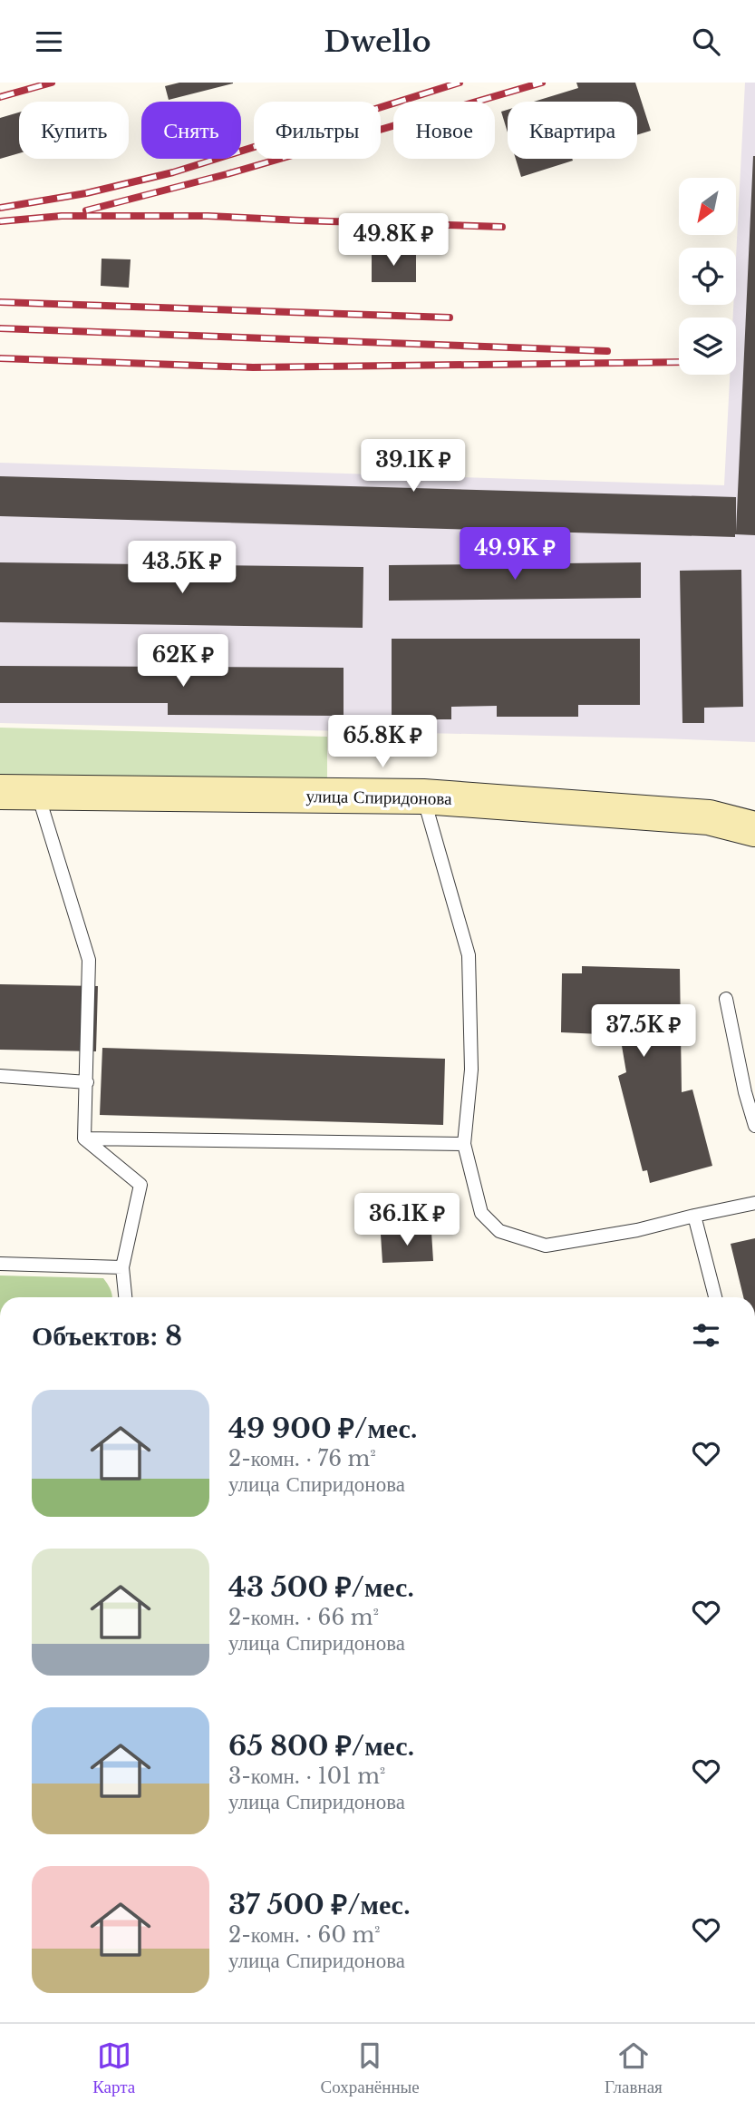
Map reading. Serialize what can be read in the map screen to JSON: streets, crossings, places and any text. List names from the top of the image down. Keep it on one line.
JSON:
{"streets":{"street":["улица Спиридонова"]},"north":"bottom left","page":{"header":"Dwello","chip":["Купить","Снять","Фильтры","Новое","Квартира"],"price":["49.8K ₽","39.1K ₽","49.9K ₽","43.5K ₽","62K ₽","65.8K ₽","37.5K ₽","36.1K ₽"],"heading":"Объектов: 8","list":[{"name":"49 900 ₽/мес.","note":"2-комн. · 76 m² · улица Спиридонова"},{"name":"43 500 ₽/мес.","note":"2-комн. · 66 m² · улица Спиридонова"},{"name":"65 800 ₽/мес.","note":"3-комн. · 101 m² · улица Спиридонова"},{"name":"37 500 ₽/мес.","note":"2-комн. · 60 m² · улица Спиридонова"}],"tabs":["Карта","Сохранённые","Главная"]}}
